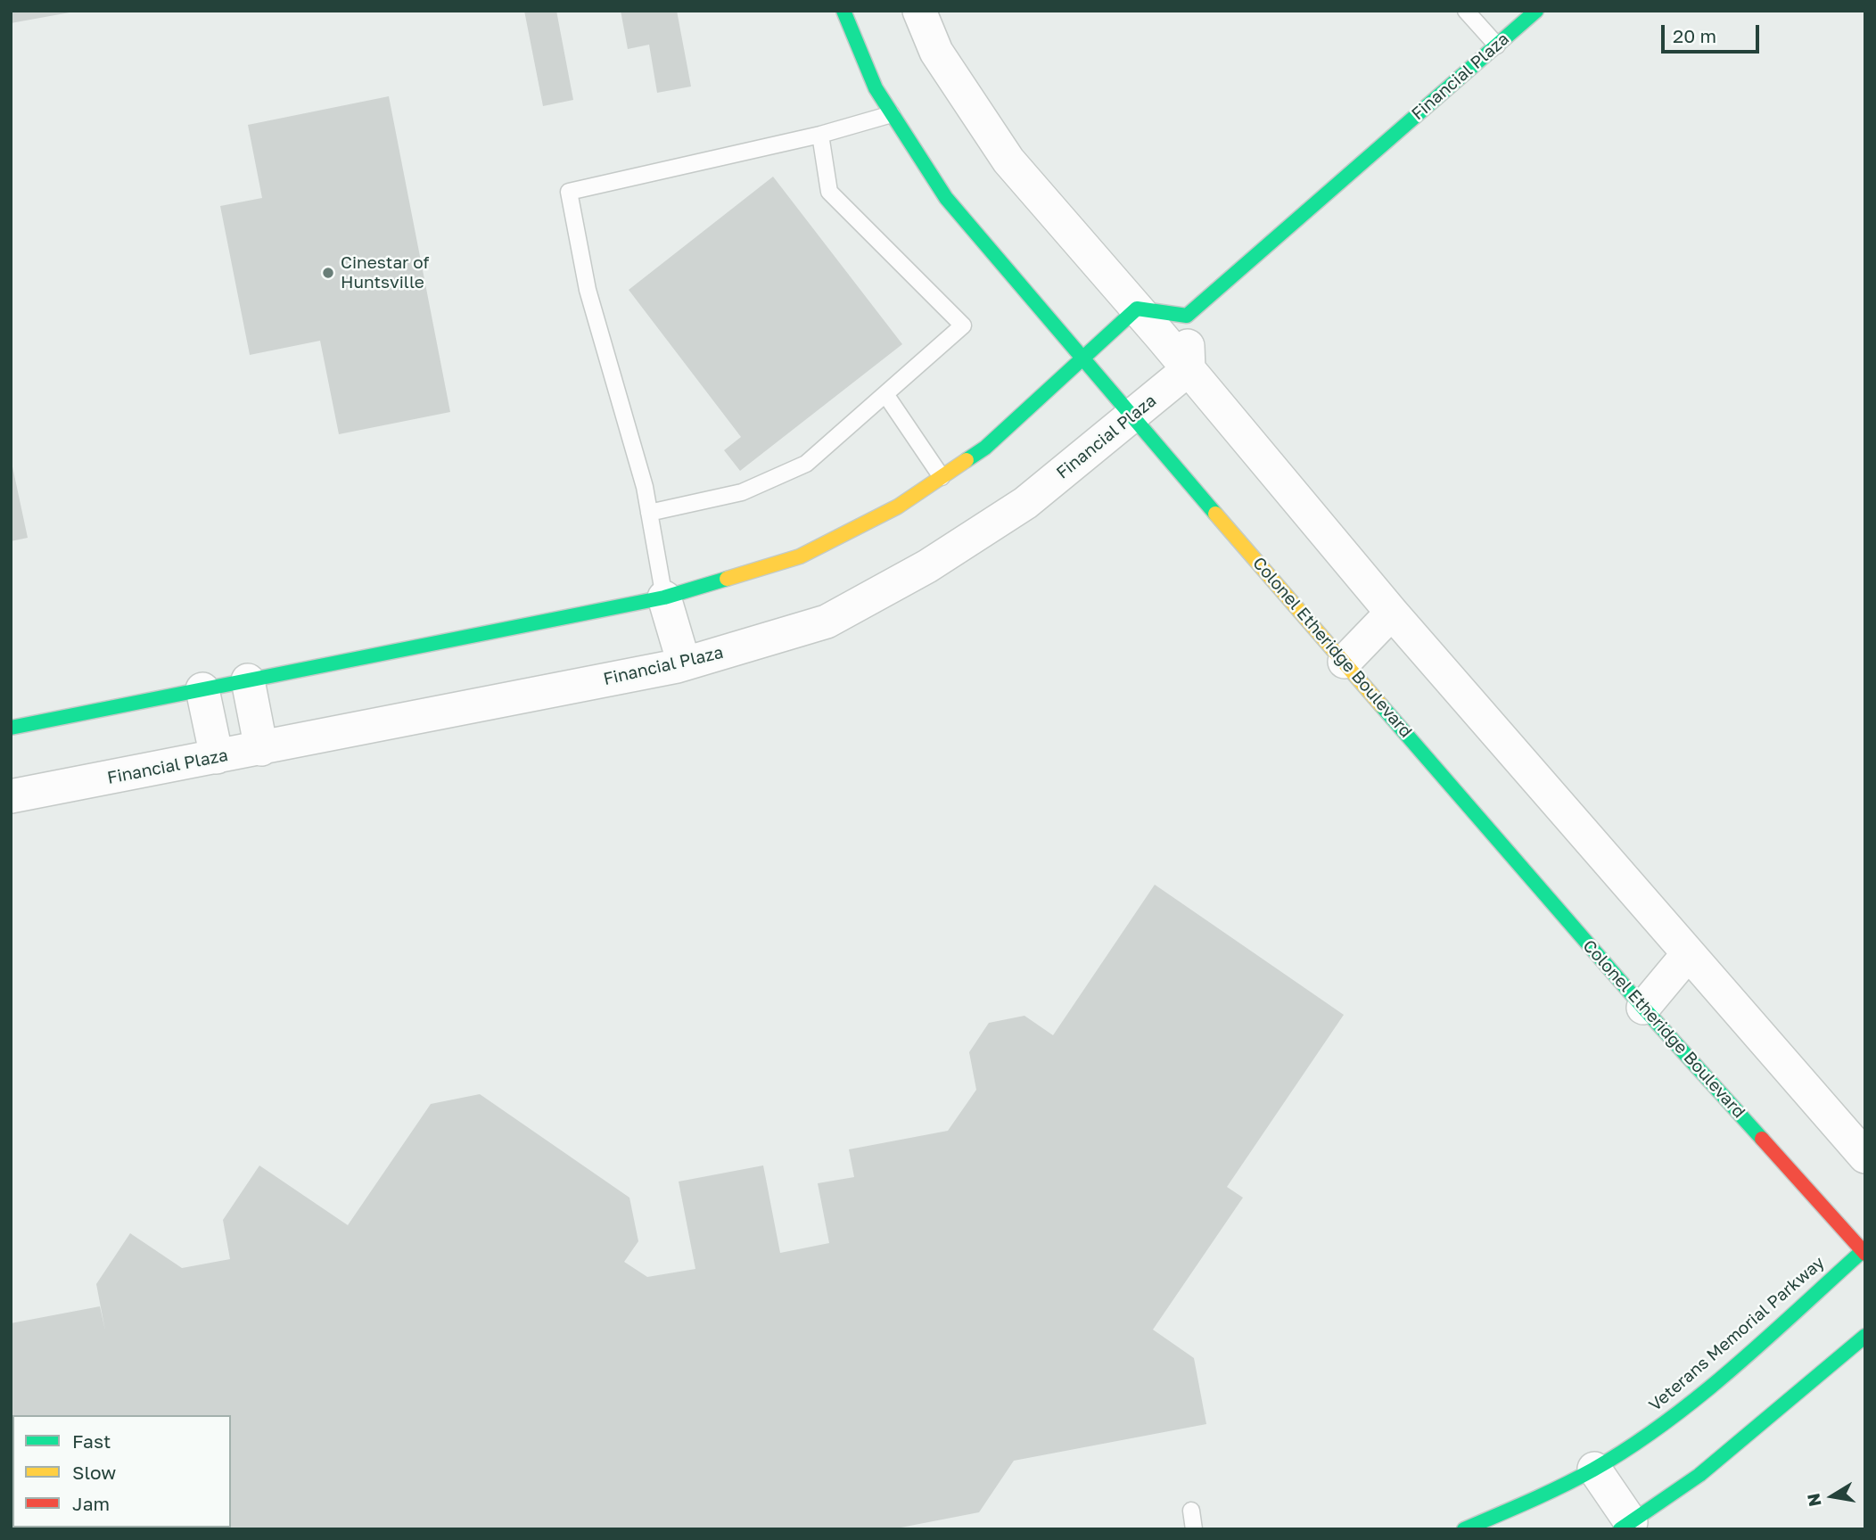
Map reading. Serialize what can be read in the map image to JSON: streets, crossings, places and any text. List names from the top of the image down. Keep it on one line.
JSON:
{"streets":{"street":["Financial Plaza","Colonel Etheridge Boulevard","Veterans Memorial Parkway"]},"crossings":[["Financial Plaza","Colonel Etheridge Boulevard"],["Colonel Etheridge Boulevard","Veterans Memorial Parkway"]],"places":["Cinestar of Huntsville"],"legend":["Fast","Slow","Jam"],"scale_bar":"20 m","north":"left"}
